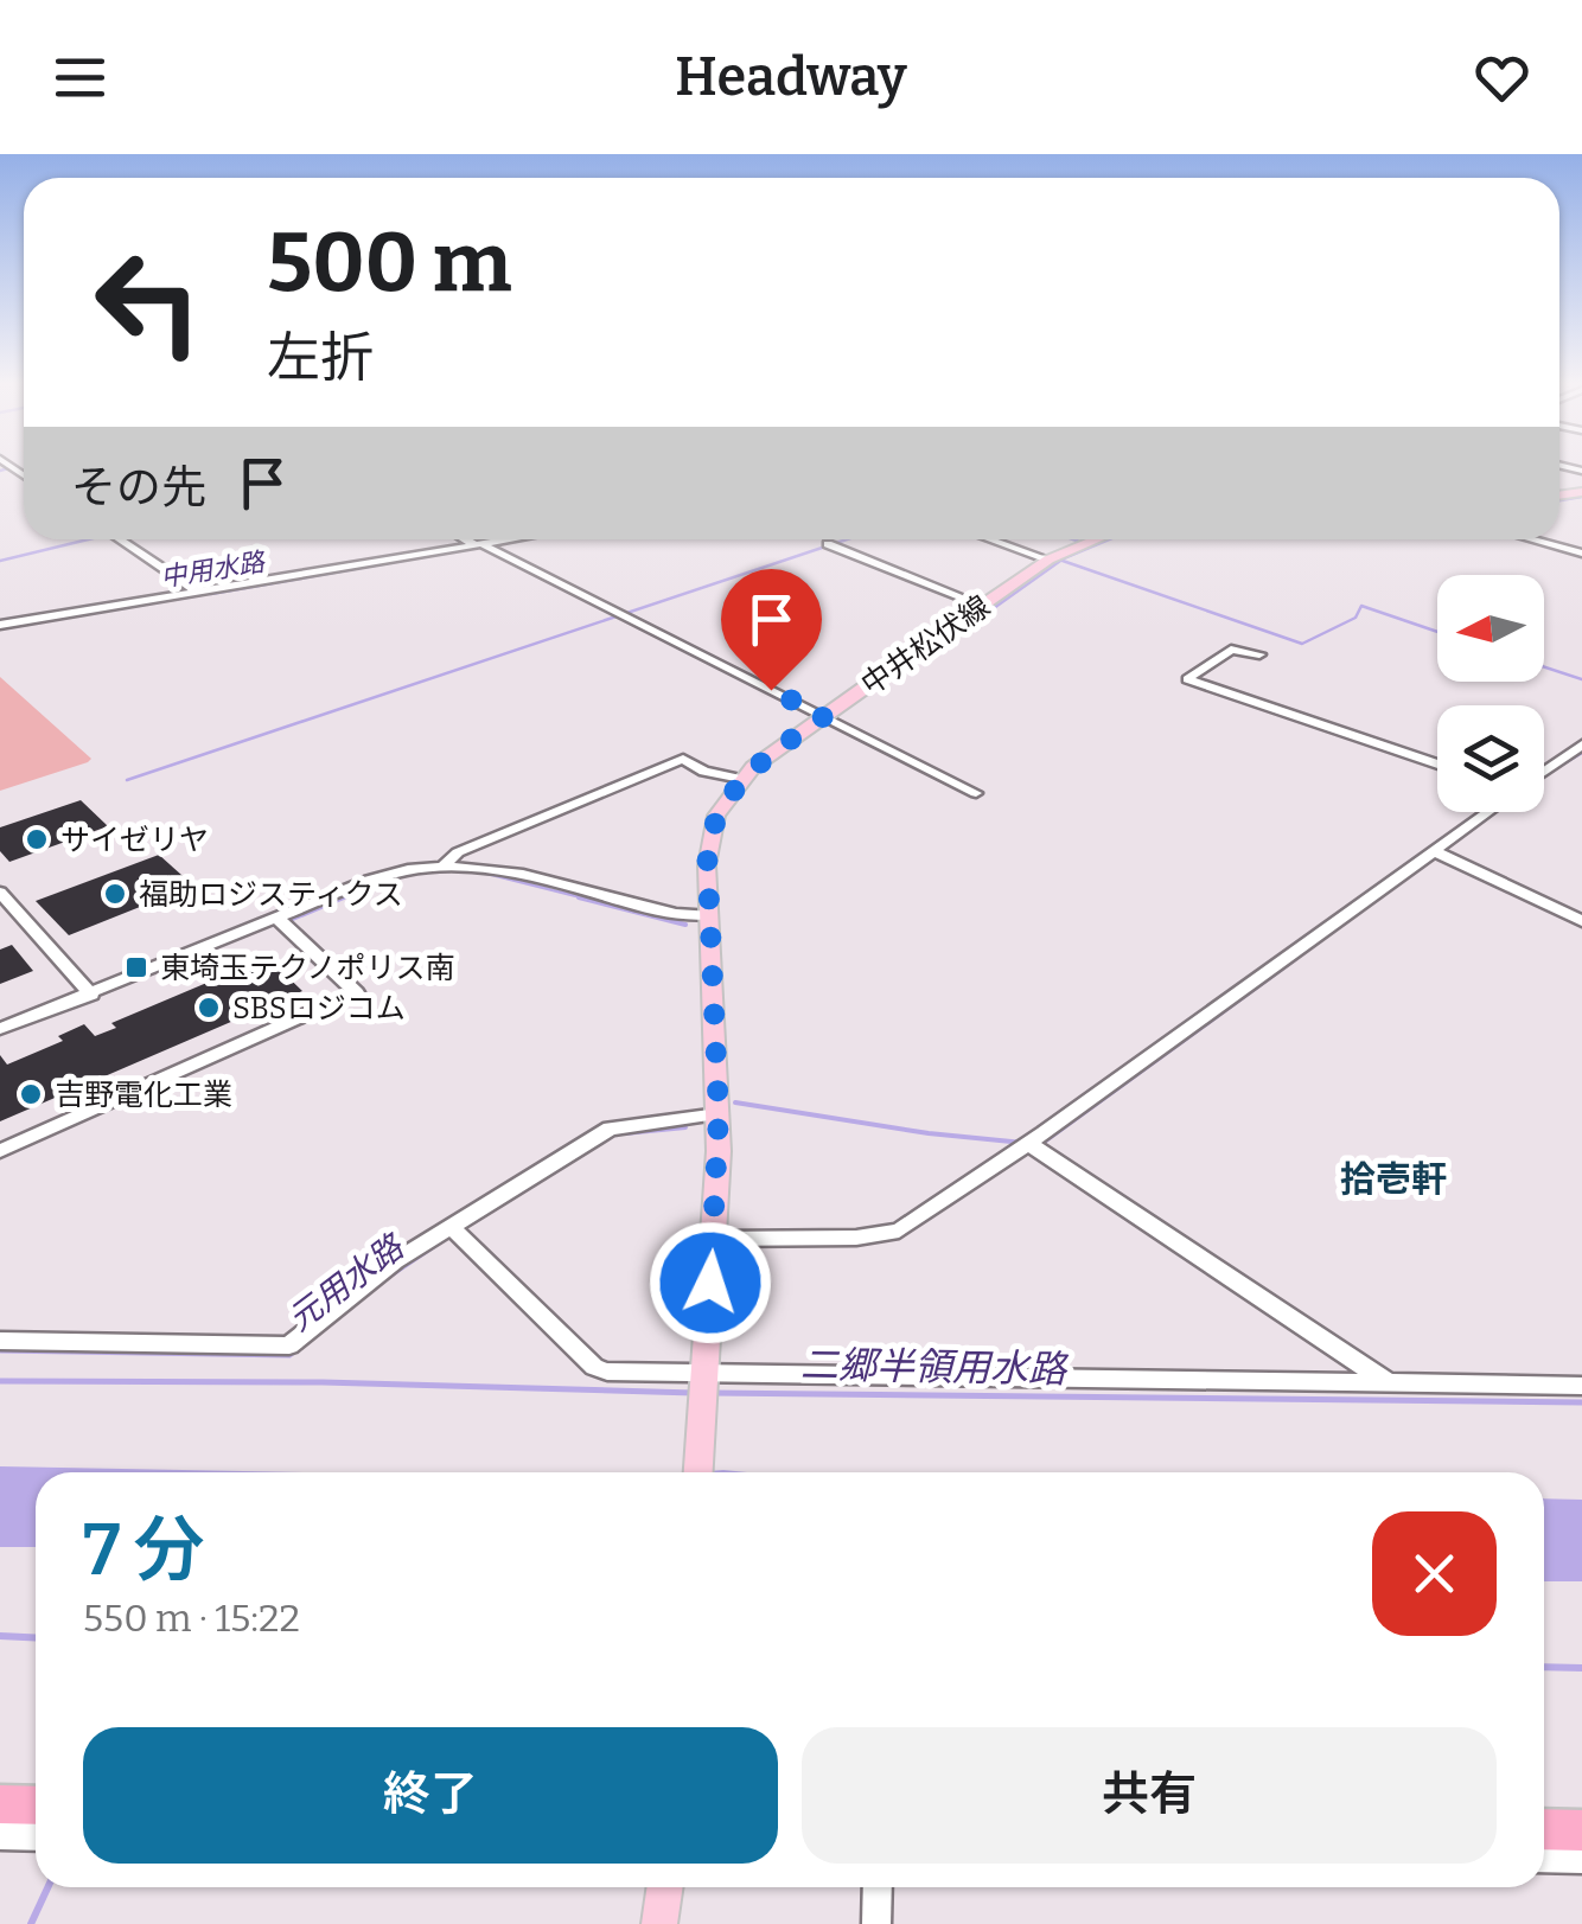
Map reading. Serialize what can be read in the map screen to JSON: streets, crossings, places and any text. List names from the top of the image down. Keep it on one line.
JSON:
{"streets":{"main road":["中井松伏線"]},"districts":["拾壱軒"],"water":["中用水路","元用水路","二郷半領用水路"],"places":{"other":["サイゼリヤ","福助ロジスティクス","SBSロジコム","吉野電化工業"],"transit":["東埼玉テクノポリス南"]},"north":"left","page":{"header":"Headway","turn":["500 m","左折"],"then":"その先","heading":["7 分","550 m · 15:22"],"buttons":["終了","共有"]}}
